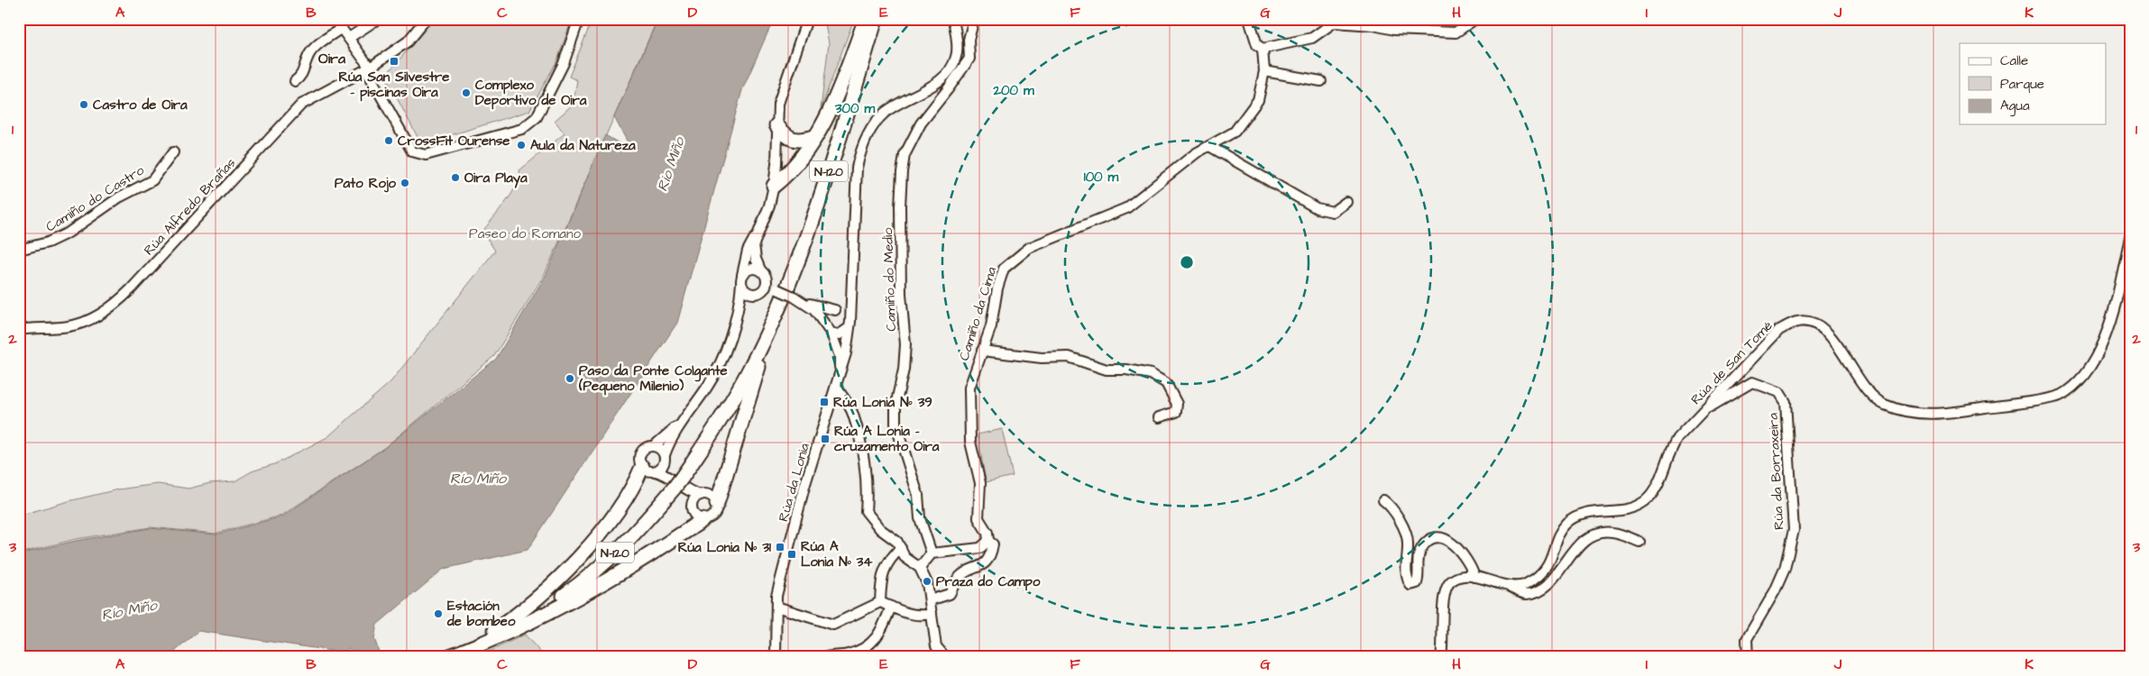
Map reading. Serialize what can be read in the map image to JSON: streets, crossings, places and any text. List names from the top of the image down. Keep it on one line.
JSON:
{"streets":{"highway":["N-120"],"street":["Camiño do Castro","Rúa Alfredo Brañas","Camiño do Medio","Camiño da Cima","Rúa de San Tomé","Rúa da Borraxeira","Rúa da Lonia"]},"crossings":[["Rúa de San Tomé","Rúa da Borraxeira"]],"districts":["Oira"],"water":["Río Miño"],"parks":["Paseo do Romano"],"places":{"transit":["Rúa San Silvestre - piscinas Oira","Rúa Lonia Nº 39","Rúa A Lonia - cruzamento Oira","Rúa Lonia Nº 31","Rúa A Lonia Nº 34"],"other":["Complexo Deportivo de Oira","Castro de Oira","CrossFit Ourense","Aula da Natureza","Oira Playa","Pato Rojo","Paso da Ponte Colgante (Pequeno Milenio)","Praza do Campo","Estación de bombeo"]},"legend":["Calle","Parque","Agua"],"grid":{"columns":["A","B","C","D","E","F","G","H","I","J","K"],"rows":["1","2","3"]},"rings":["200 m","300 m","100 m"]}
